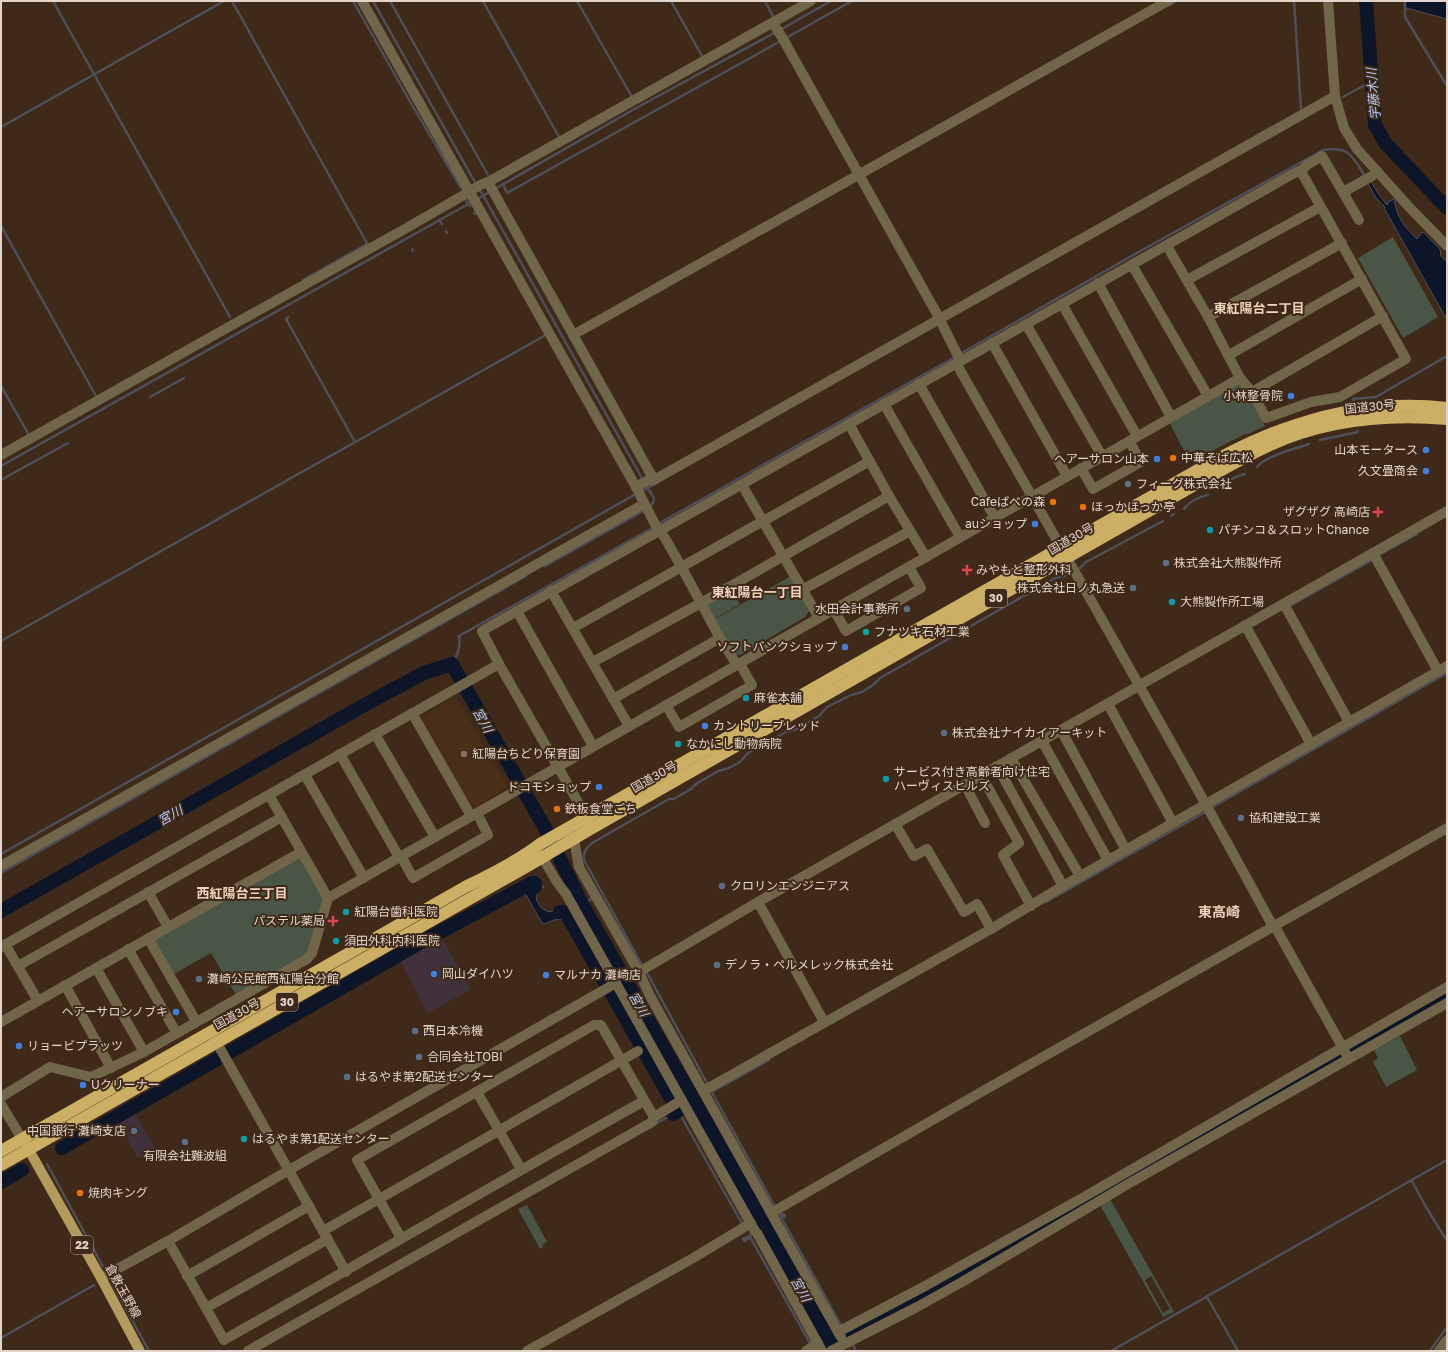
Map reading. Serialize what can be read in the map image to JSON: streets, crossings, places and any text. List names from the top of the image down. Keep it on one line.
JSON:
{"streets":{"highway":["国道30号","30"],"main road":["22","倉敷玉野線"]},"crossings":[["国道30号","倉敷玉野線"]],"districts":["東紅陽台二丁目","東紅陽台一丁目","西紅陽台三丁目","東高崎"],"water":["宇藤木川","宮川"],"places":{"other":["小林整骨院","山本モータース","中華そば広松","ヘアーサロン山本","久文畳商会","フィーグ株式会社","Cafeばべの森","ほっかほっか亭","auショップ","パチンコ＆スロットChance","株式会社大熊製作所","株式会社日ノ丸急送","大熊製作所工場","水田会計事務所","フナツキ石材工業","ソフトバンクショップ","麻雀本舗","カントリーブレッド","株式会社ナイカイアーキット","なかにし動物病院","紅陽台ちどり保育園","サービス付き高齢者向け住宅 ハーヴィスヒルズ","ドコモショップ","鉄板食堂ごち","協和建設工業","クロリンエンジニアス","紅陽台歯科医院","須田外科内科医院","デノラ・ペルメレック株式会社","岡山ダイハツ","マルナカ 灘崎店","灘崎公民館西紅陽台分館","ヘアーサロンノブキ","西日本冷機","リョービプラッツ","合同会社TOBI","はるやま第2配送センター","Uクリーナー","中国銀行 灘崎支店","はるやま第1配送センター","有限会社難波組","焼肉キング"],"health":["ザグザグ 高崎店","みやもと整形外科","パステル薬局"]}}
